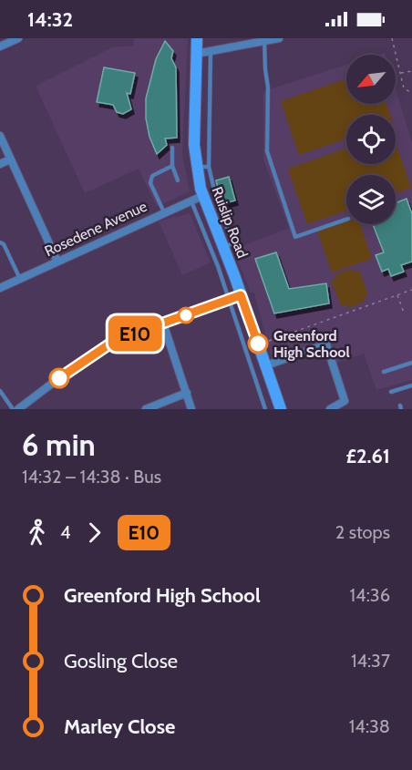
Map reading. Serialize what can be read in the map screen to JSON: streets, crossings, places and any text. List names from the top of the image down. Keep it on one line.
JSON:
{"streets":{"main road":["Ruislip Road"],"street":["Rosedene Avenue"]},"crossings":[["Ruislip Road","Rosedene Avenue"]],"places":["Greenford High School"],"lines":["bus line E10"],"north":"bottom left","page":{"status":"14:32","on_map":"E10","heading":["6 min","14:32 – 14:38 · Bus","£2.61"],"legs":["4","E10","2 stops"],"list":[{"name":"Greenford High School","value":"14:36"},{"name":"Gosling Close","value":"14:37"},{"name":"Marley Close","value":"14:38"}]}}
